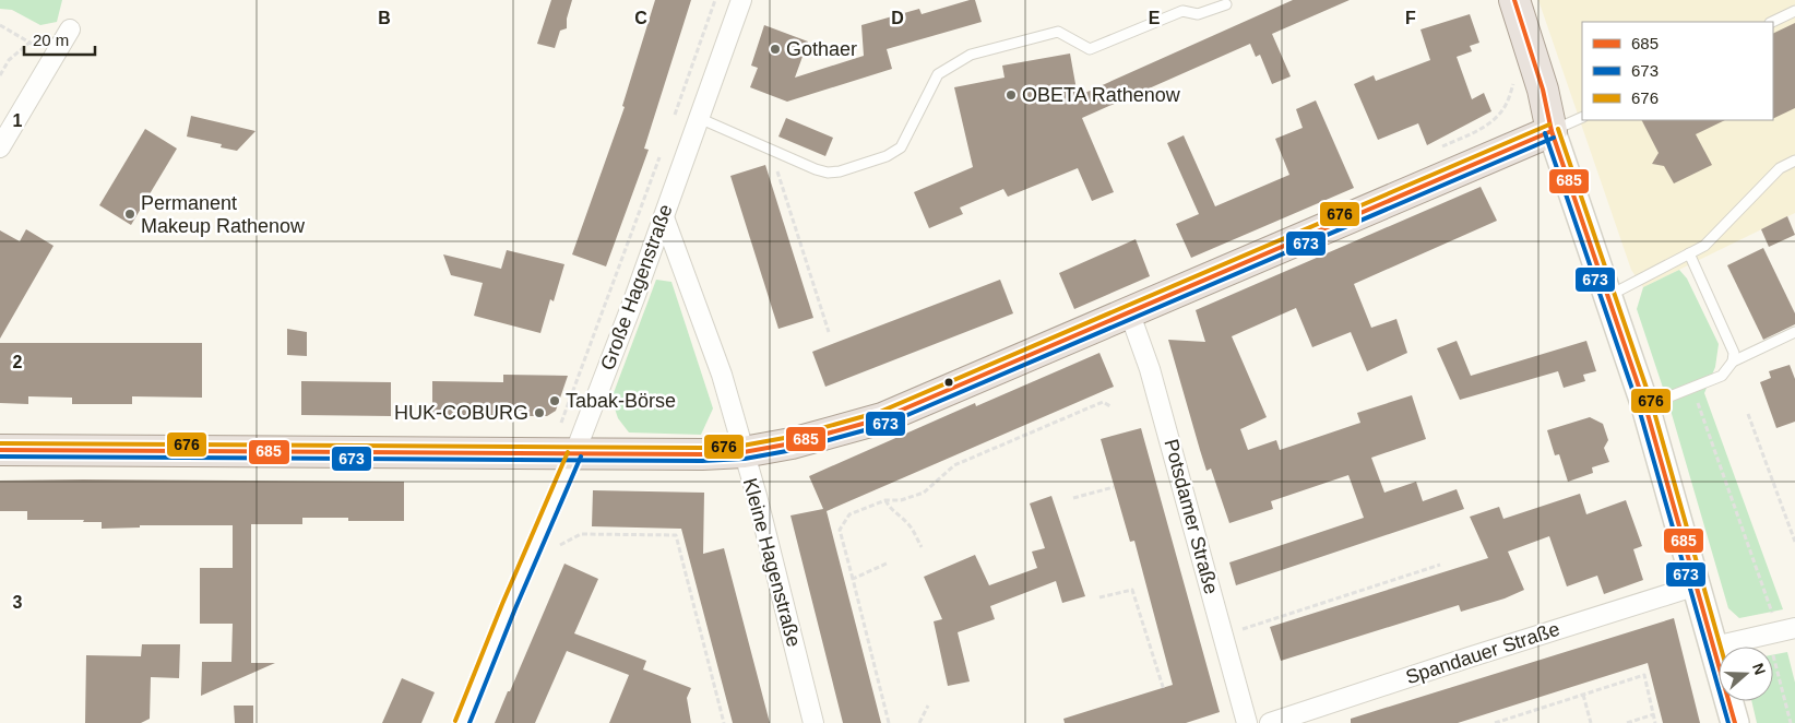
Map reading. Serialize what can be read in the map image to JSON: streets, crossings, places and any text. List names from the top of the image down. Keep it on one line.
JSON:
{"streets":{"street":["Große Hagenstraße","Potsdamer Straße","Kleine Hagenstraße","Spandauer Straße"]},"crossings":[["Große Hagenstraße","Kleine Hagenstraße"]],"places":["Gothaer","OBETA Rathenow","Permanent Makeup Rathenow","Tabak-Börse","HUK-COBURG"],"lines":["transit line 685","transit line 676","transit line 673"],"legend":["685","673","676"],"scale_bar":"20 m","north":"right","grid":{"columns":["B","C","D","E","F"],"rows":["1","2","3"]}}
